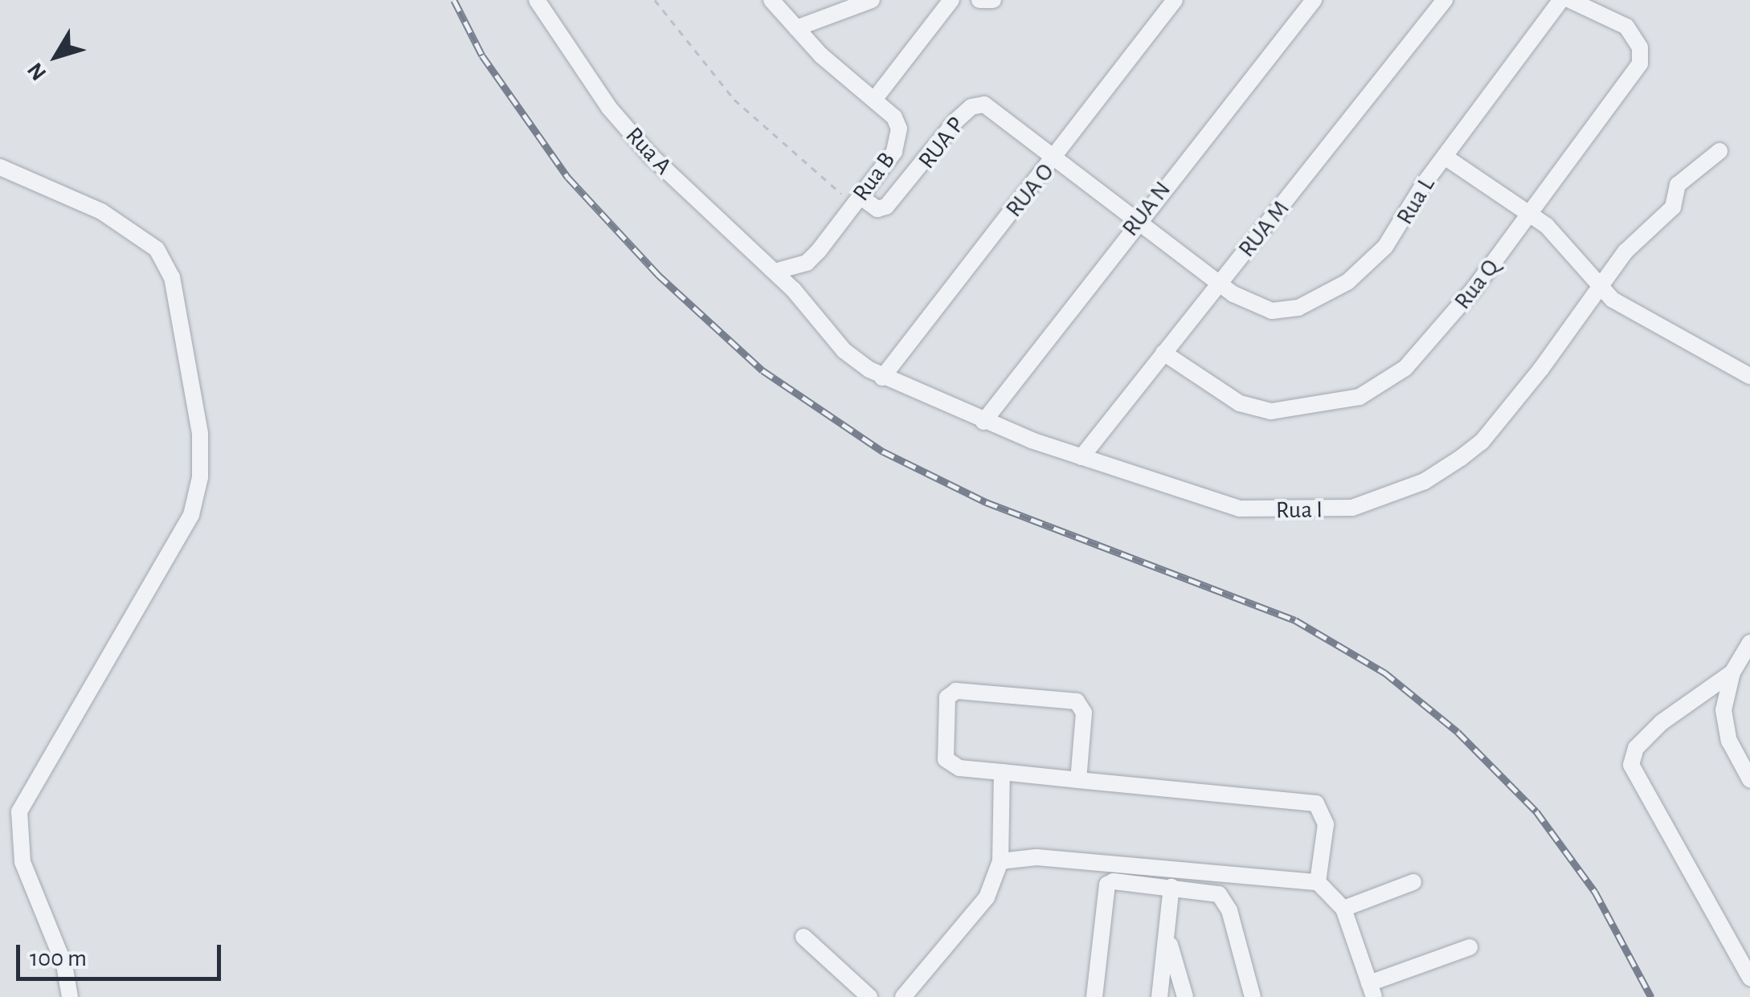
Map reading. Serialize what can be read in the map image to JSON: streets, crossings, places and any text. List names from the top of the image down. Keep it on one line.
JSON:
{"streets":{"street":["RUA P","Rua A","Rua B","RUA O","Rua L","RUA N","RUA M","Rua Q","Rua I"]},"crossings":[["RUA P","Rua B"],["RUA P","RUA O"],["RUA P","Rua L"],["RUA P","RUA N"],["RUA P","RUA M"],["Rua A","Rua B"],["Rua A","Rua I"],["Rua B","Rua I"],["RUA O","Rua I"],["Rua L","RUA M"],["RUA N","Rua I"],["RUA M","Rua Q"],["RUA M","Rua I"]],"scale_bar":"100 m","north":"bottom left"}
